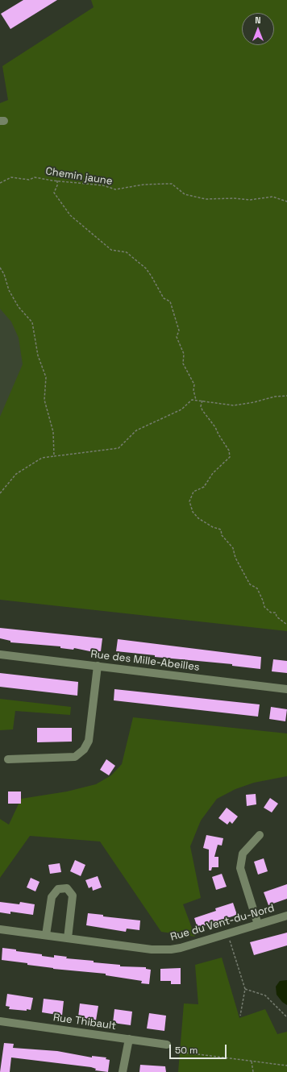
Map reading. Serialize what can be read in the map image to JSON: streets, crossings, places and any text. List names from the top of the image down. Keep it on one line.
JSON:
{"streets":{"street":["Rue des Mille-Abeilles","Rue du Vent-du-Nord","Rue Thibault"],"path":["Chemin jaune"]},"scale_bar":"50 m","north":"top"}
